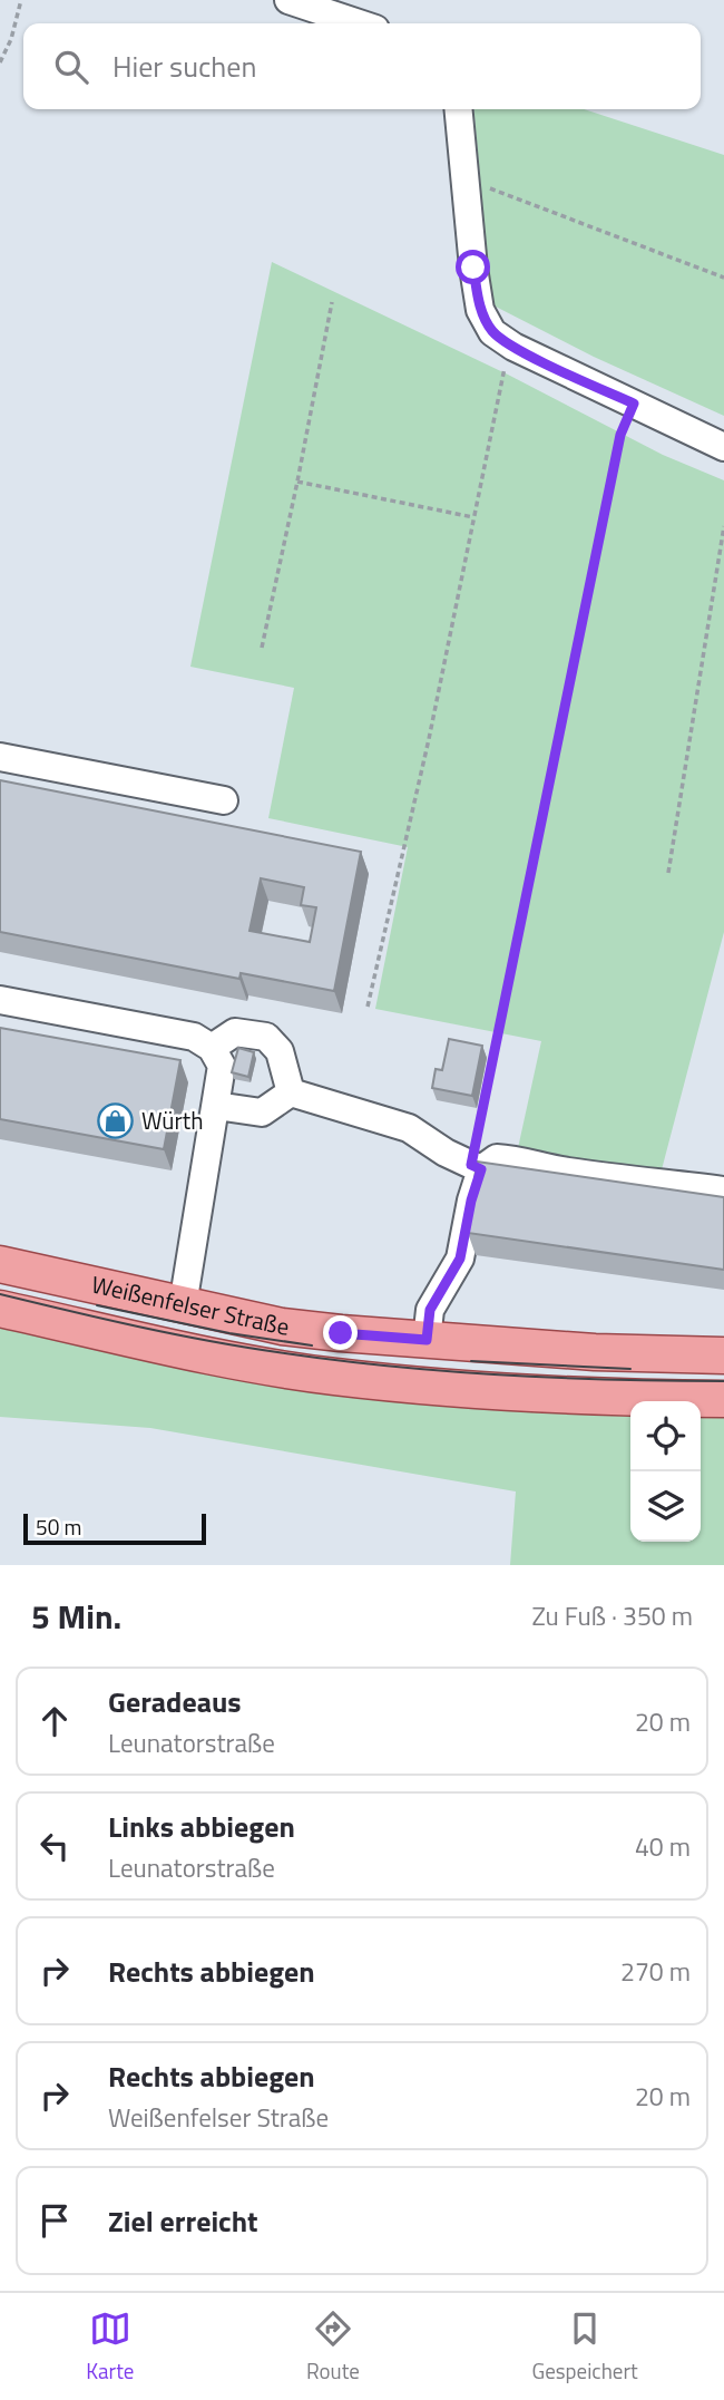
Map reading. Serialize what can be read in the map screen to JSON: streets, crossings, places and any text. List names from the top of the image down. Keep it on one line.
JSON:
{"streets":{"main road":["Weißenfelser Straße"]},"places":{"shop":["Würth"]},"scale_bar":"50 m","page":{"search":"Hier suchen","scale":"50 m","heading":["5 Min.","Zu Fuß · 350 m"],"list":[["Geradeaus","Leunatorstraße","20 m"],["Links abbiegen","Leunatorstraße","40 m"],["Rechts abbiegen","270 m"],["Rechts abbiegen","Weißenfelser Straße","20 m"],"Ziel erreicht"],"nav":["Karte","Route","Gespeichert"]}}
